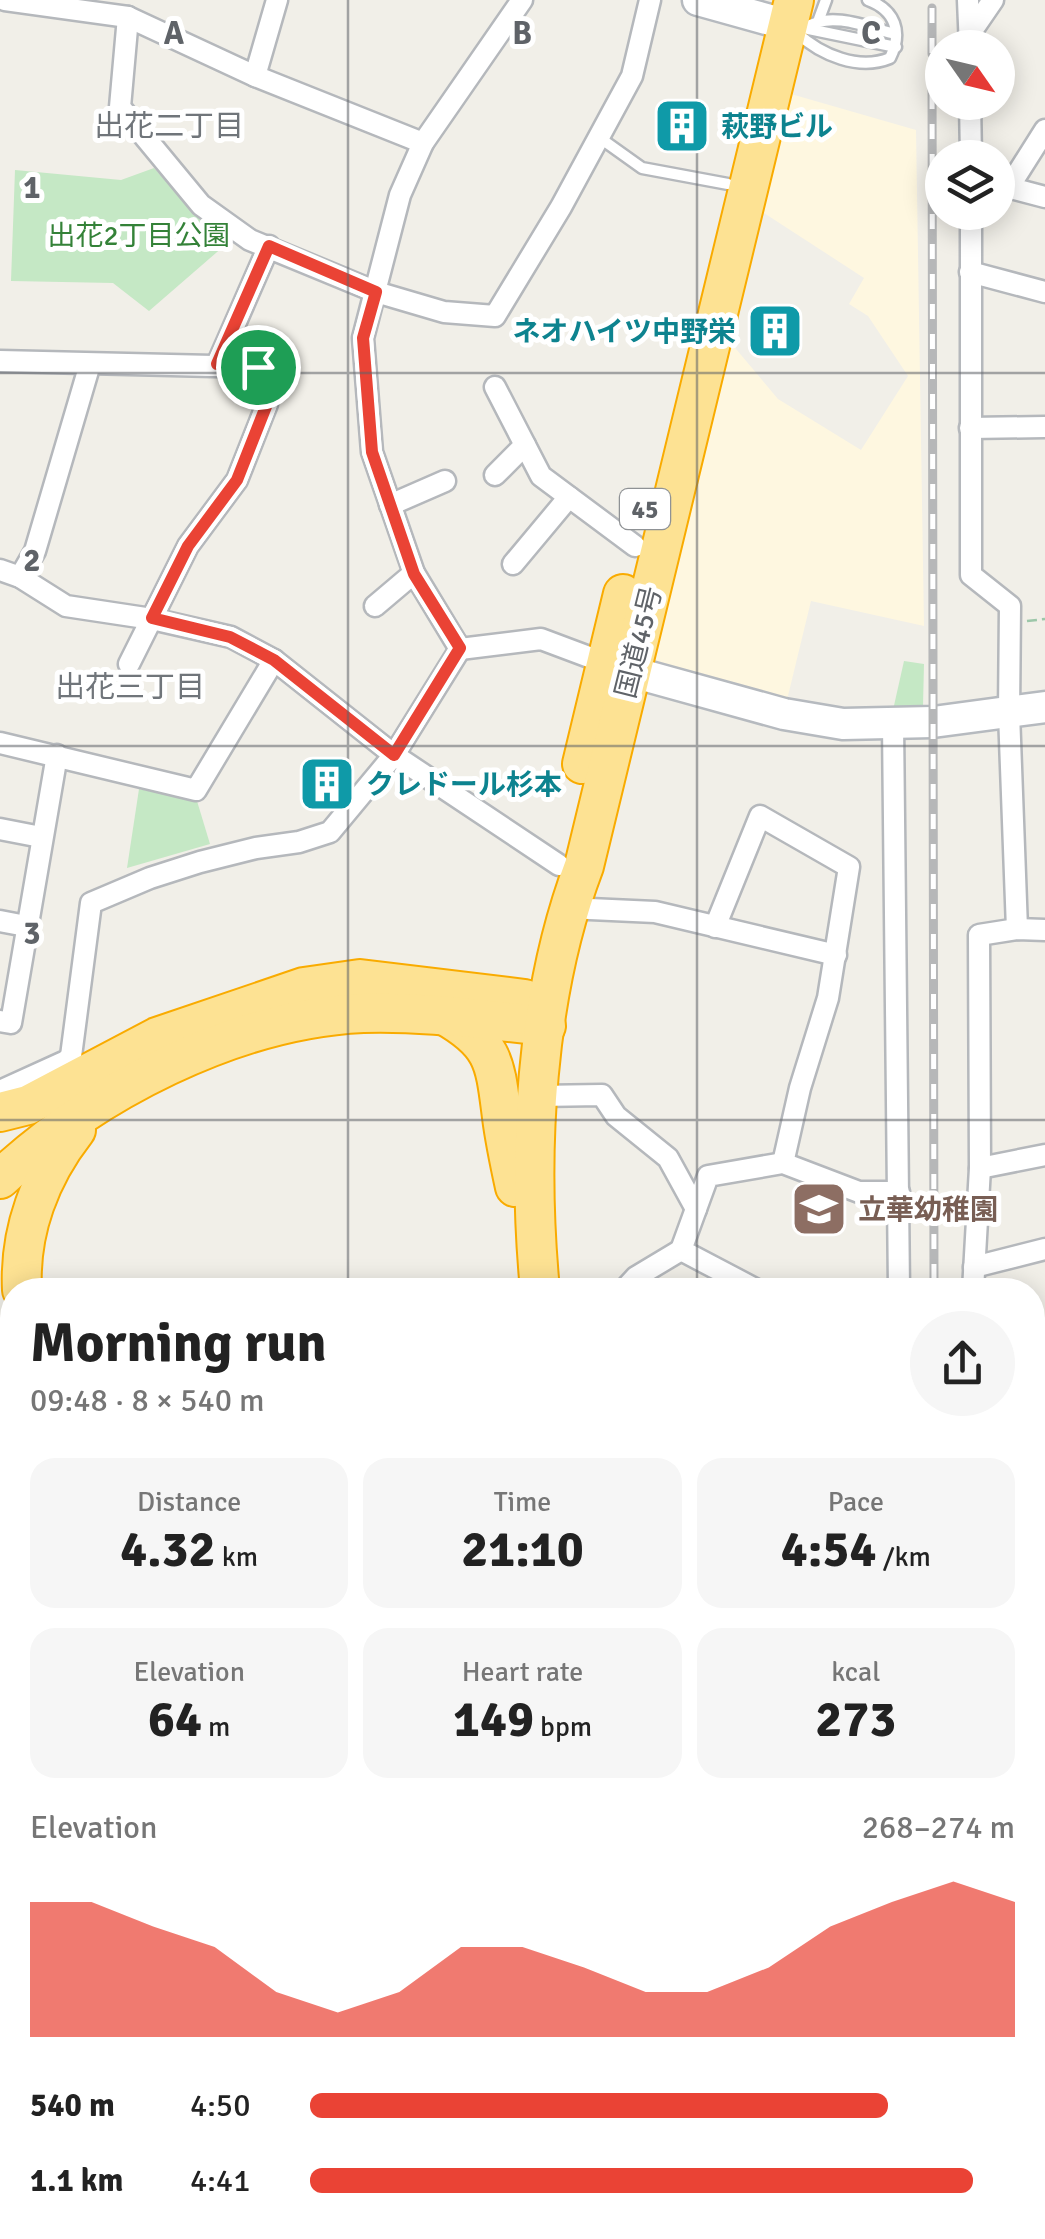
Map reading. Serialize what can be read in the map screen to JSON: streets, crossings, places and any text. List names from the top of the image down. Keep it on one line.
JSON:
{"streets":{"highway":["45","国道45号"]},"districts":["出花二丁目","出花三丁目"],"parks":["出花2丁目公園"],"places":{"building":["萩野ビル","ネオハイツ中野栄","クレドール杉本"],"school or university":["立華幼稚園"]},"north":"bottom right","page":{"heading":["Morning run","09:48 · 8 × 540 m"],"stats":[["Distance","4.32 km"],["Time","21:10"],["Pace","4:54 /km"],["Elevation","64 m"],["Heart rate","149 bpm"],["kcal","273"]],"chart":["Elevation","268–274 m"],"list":[{"name":"540 m","note":"4:50"},{"name":"1.1 km","note":"4:41"}]},"grid":{"columns":["A","B","C"],"rows":["1","2","3"]}}
